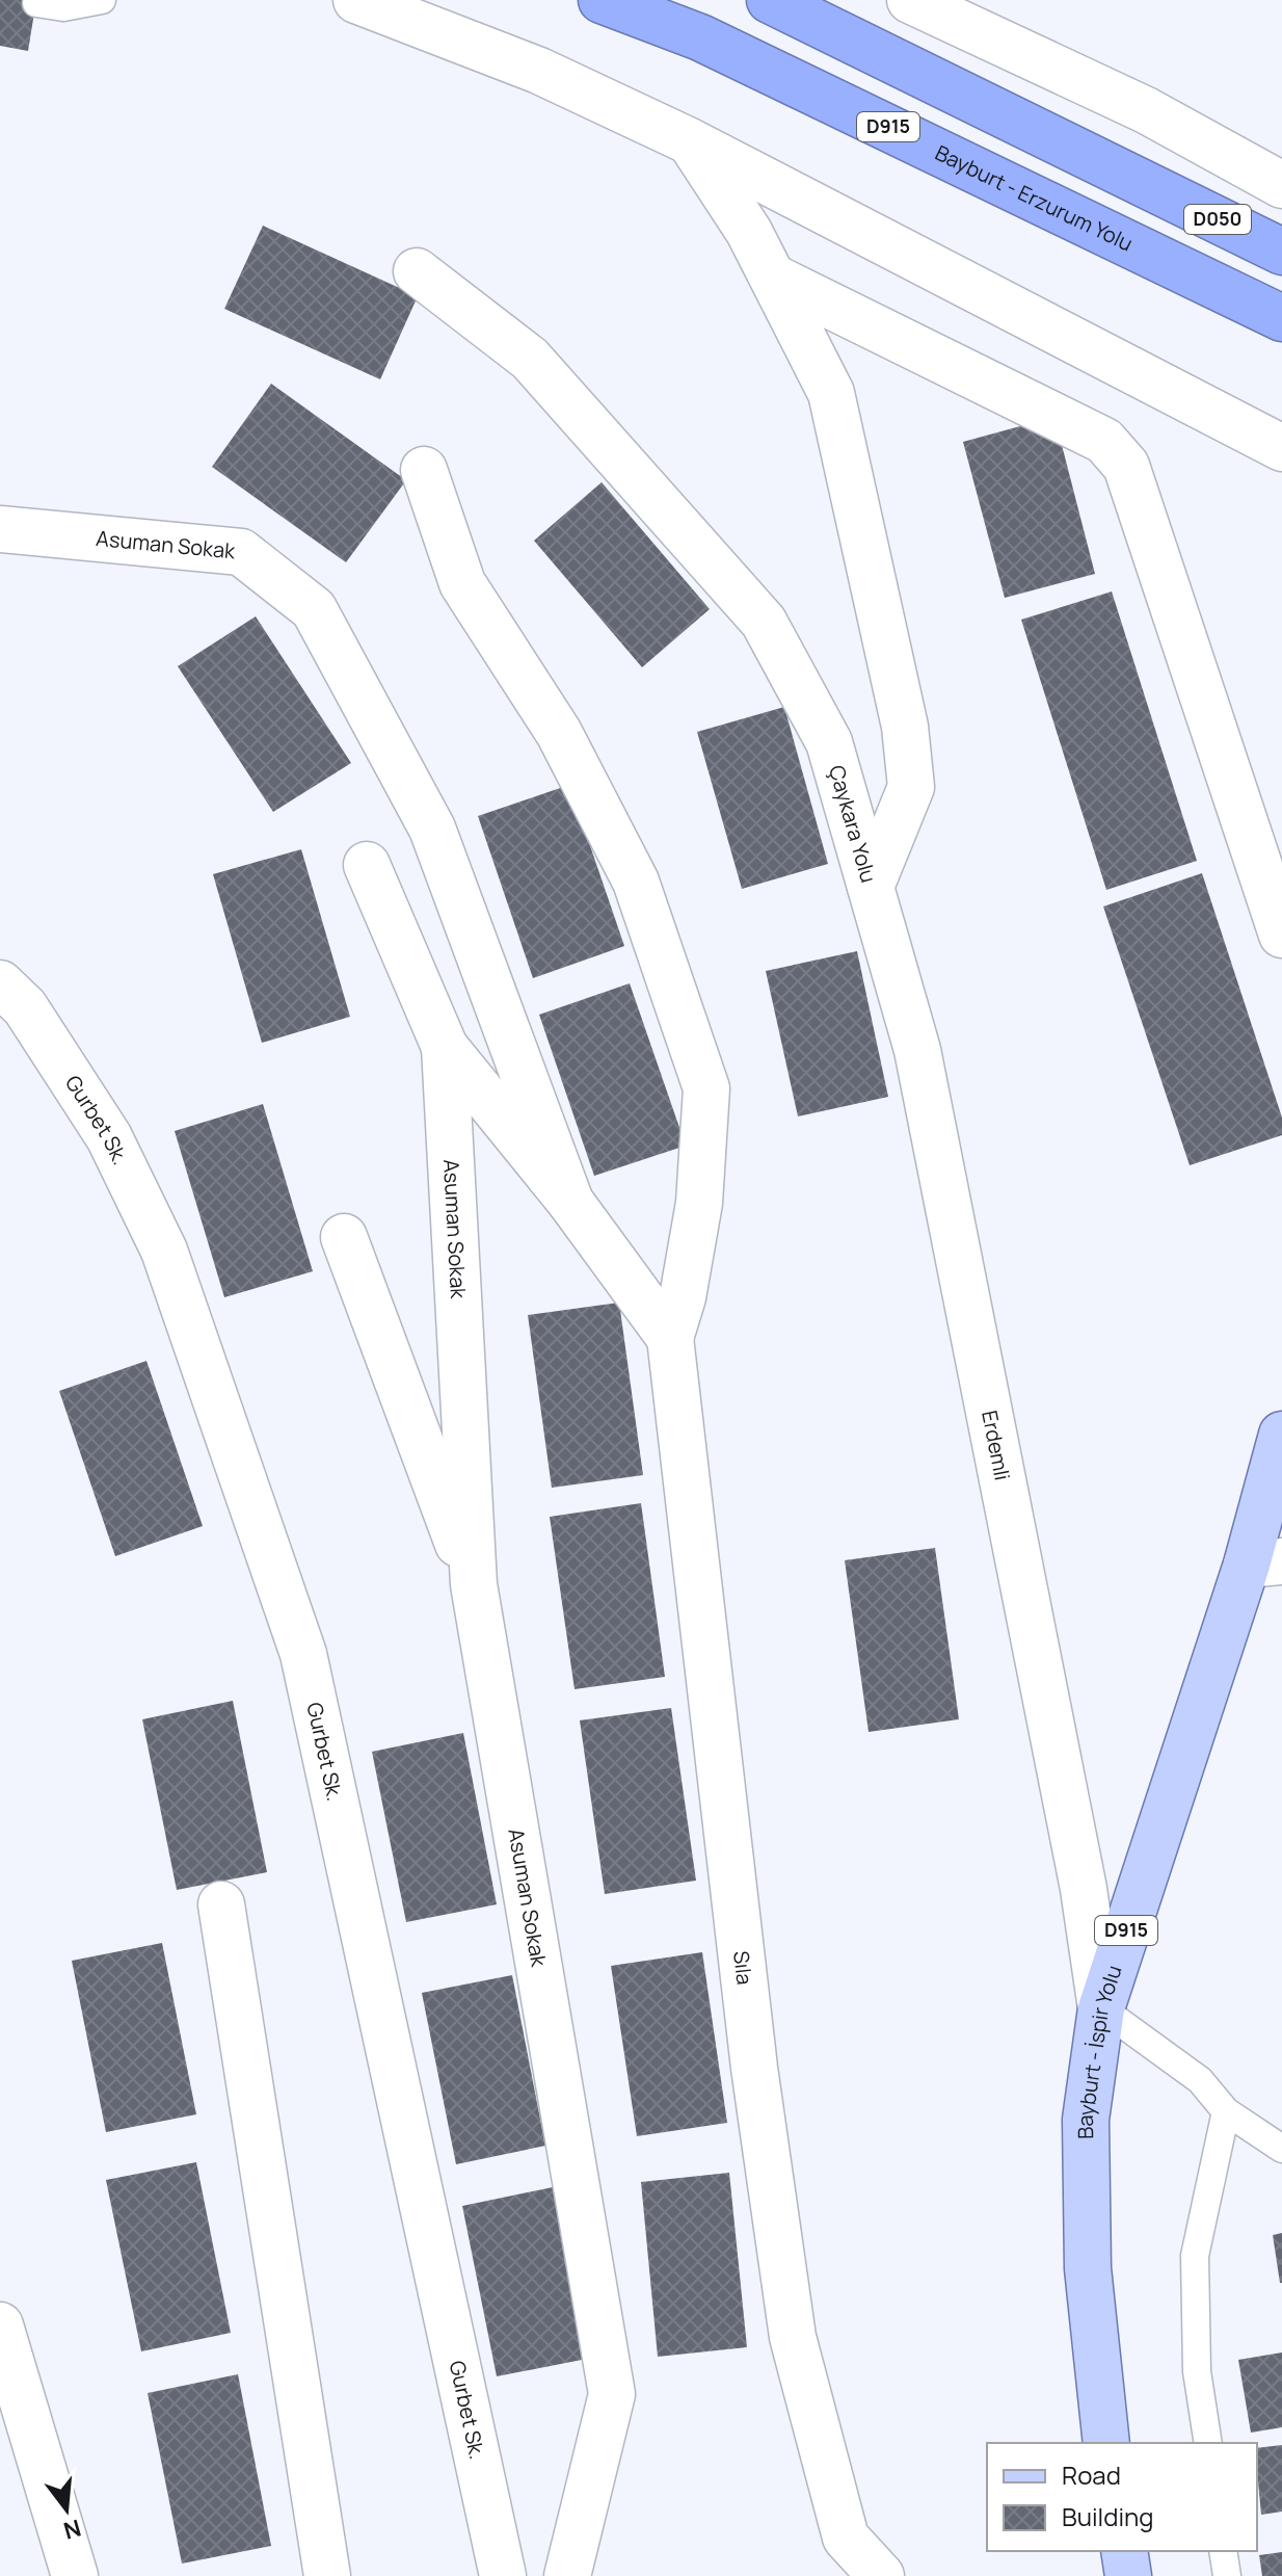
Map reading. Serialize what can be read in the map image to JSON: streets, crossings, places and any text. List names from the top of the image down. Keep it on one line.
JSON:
{"streets":{"highway":["D915","Bayburt - Erzurum Yolu","D050"],"main road":["Bayburt - İspir Yolu"],"street":["Asuman Sokak","Çaykara Yolu","Gurbet Sk.","Erdemli","Sıla"]},"crossings":[["Çaykara Yolu","Erdemli"],["Erdemli","Bayburt - İspir Yolu"]],"legend":["Road","Building"],"north":"bottom"}
